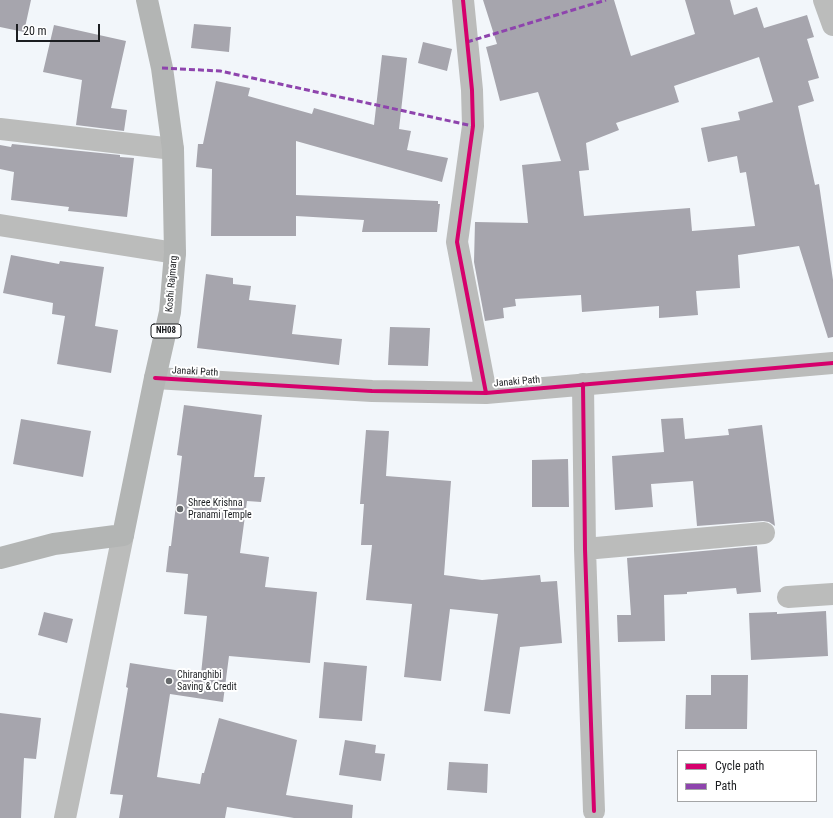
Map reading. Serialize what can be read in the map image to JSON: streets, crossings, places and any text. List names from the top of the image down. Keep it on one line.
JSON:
{"streets":{"main road":["Koshi Rajmarg","NH08"],"street":["Janaki Path"]},"crossings":[["Koshi Rajmarg","Janaki Path"]],"places":["Shree Krishna Pranami Temple","Chiranghibi Saving & Credit"],"legend":["Cycle path","Path"],"scale_bar":"20 m"}
